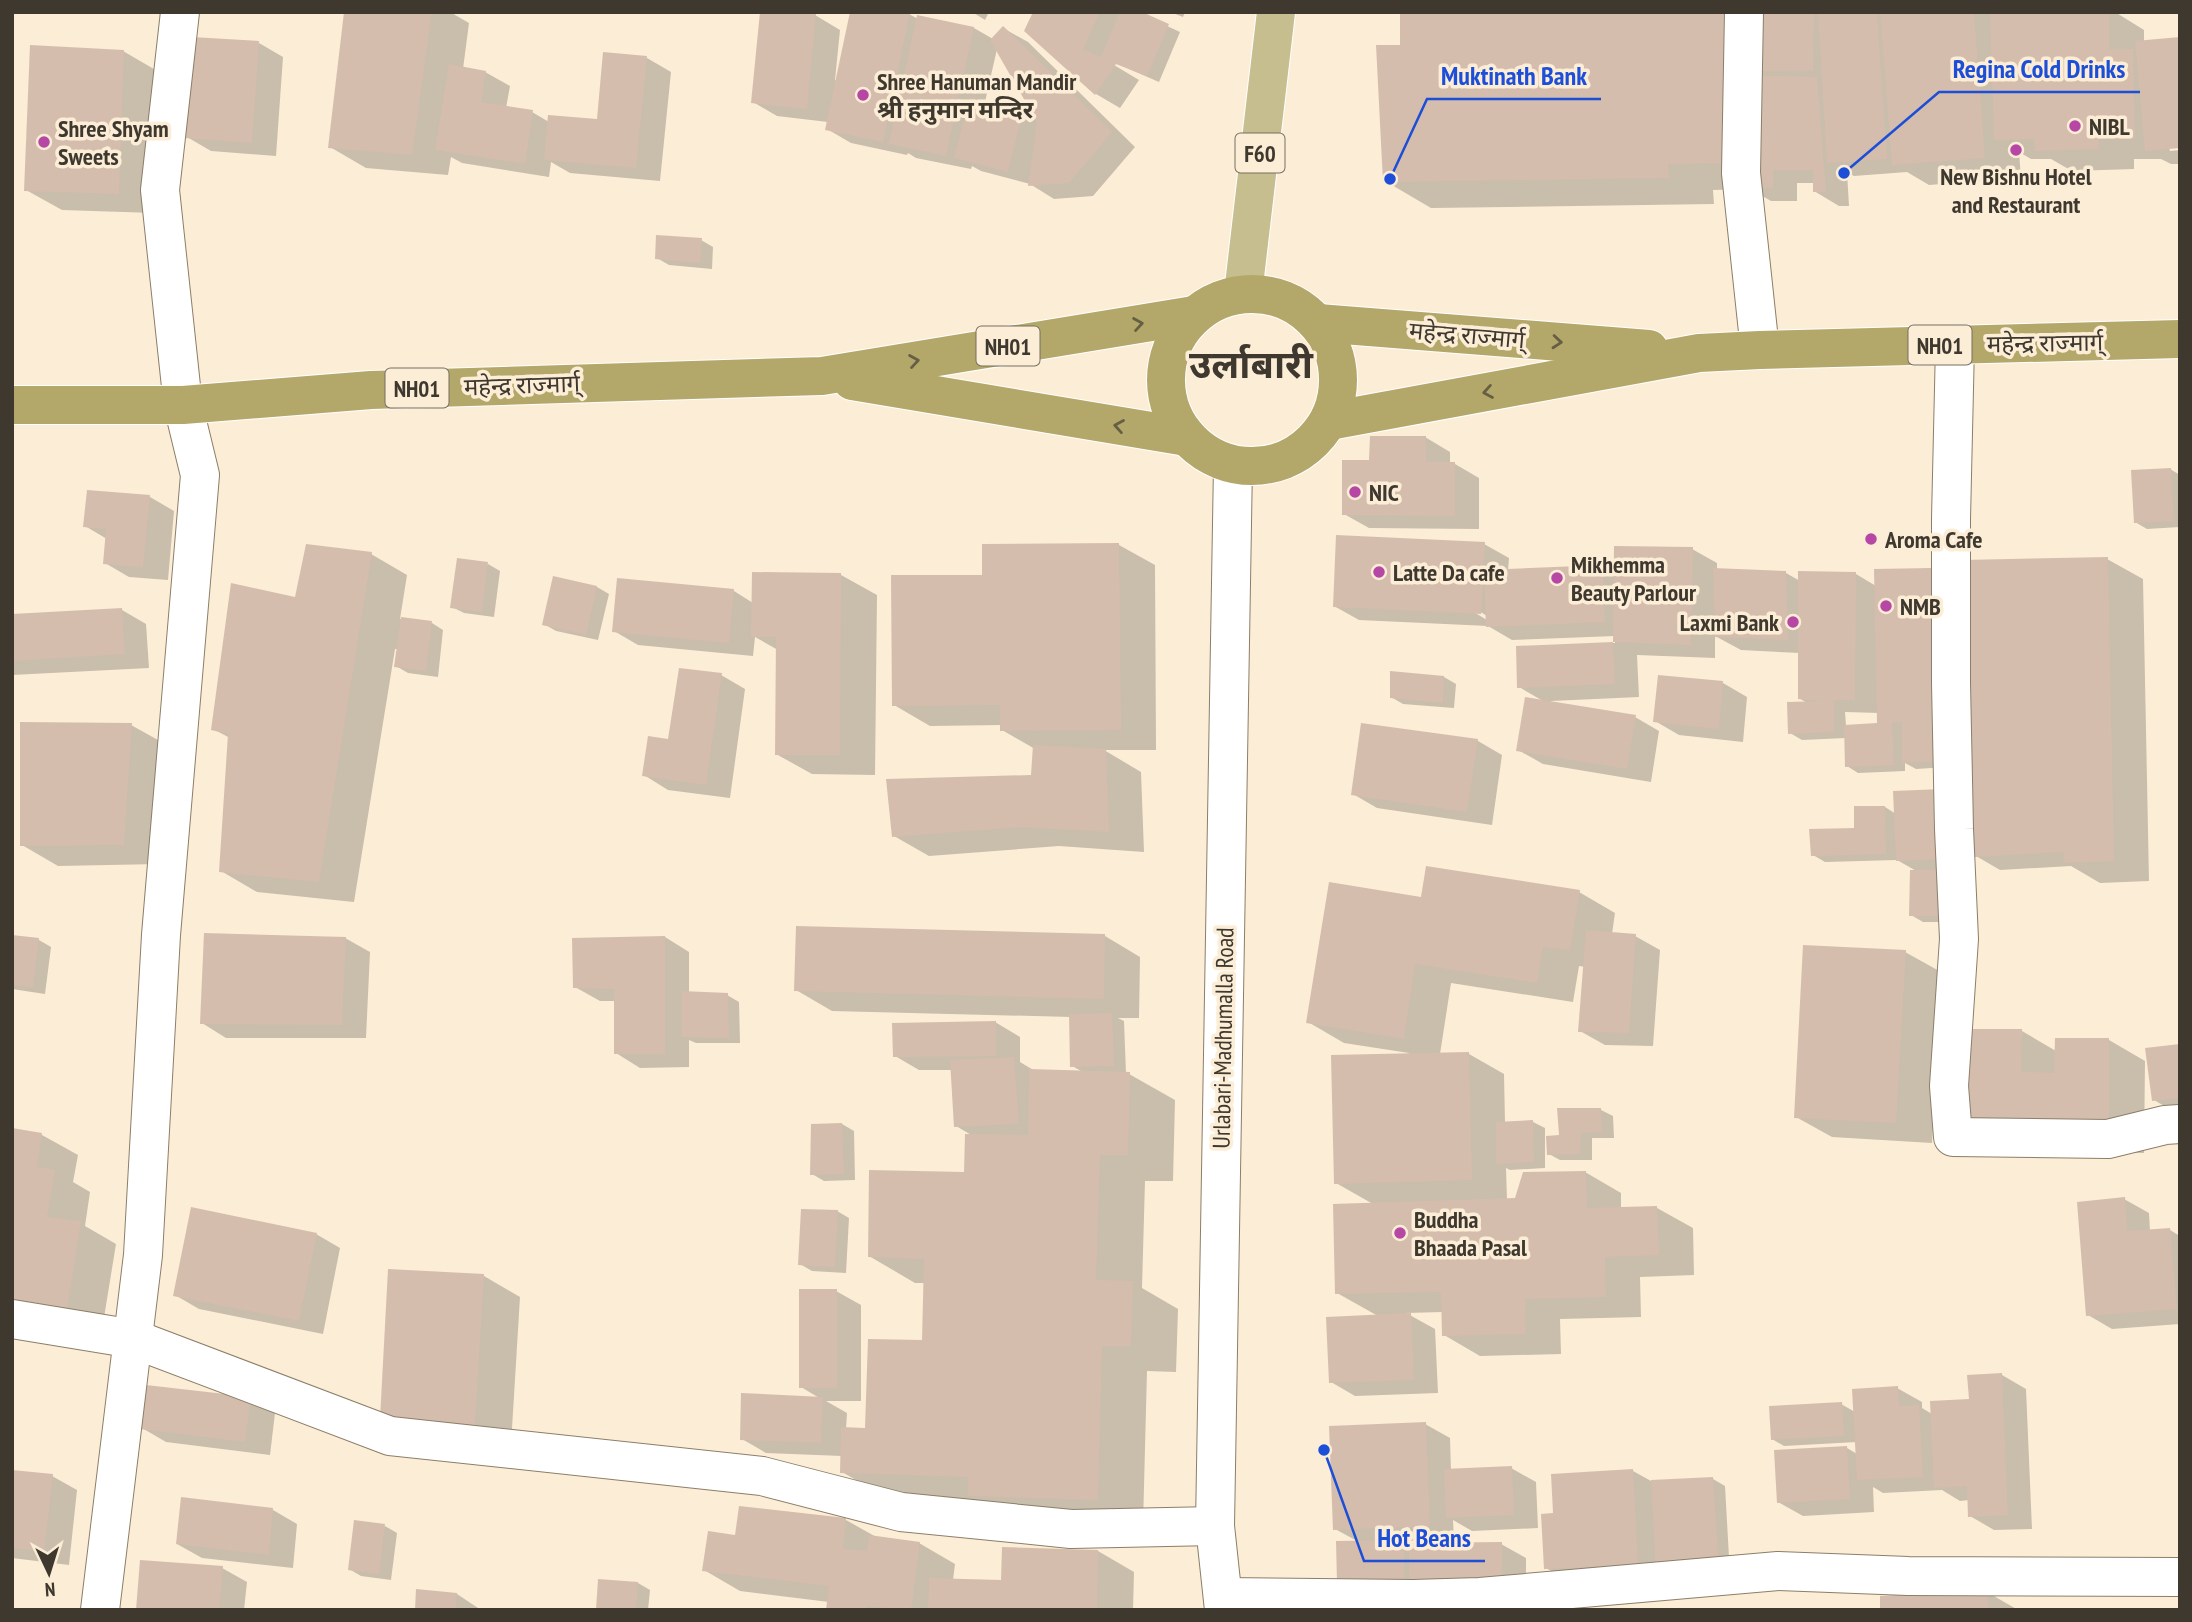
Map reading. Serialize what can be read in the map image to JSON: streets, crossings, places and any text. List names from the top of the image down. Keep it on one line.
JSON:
{"streets":{"highway":["महेन्द्र राज्मार्ग्","NH01"],"main road":["F60"],"street":["Urlabari-Madhumalla Road"]},"crossings":[["F60","महेन्द्र राज्मार्ग्"],["F60","Urlabari-Madhumalla Road"],["महेन्द्र राज्मार्ग्","Urlabari-Madhumalla Road"]],"districts":["उर्लाबारी"],"places":["Shree Hanuman Mandir श्री हनुमान मन्दिर","NIBL","Shree Shyam Sweets","New Bishnu Hotel and Restaurant","Regina Cold Drinks","Muktinath Bank","NIC","Aroma Cafe","Latte Da cafe","Mikhemma Beauty Parlour","NMB","Laxmi Bank","Buddha Bhaada Pasal","Hot Beans"],"north":"bottom"}
